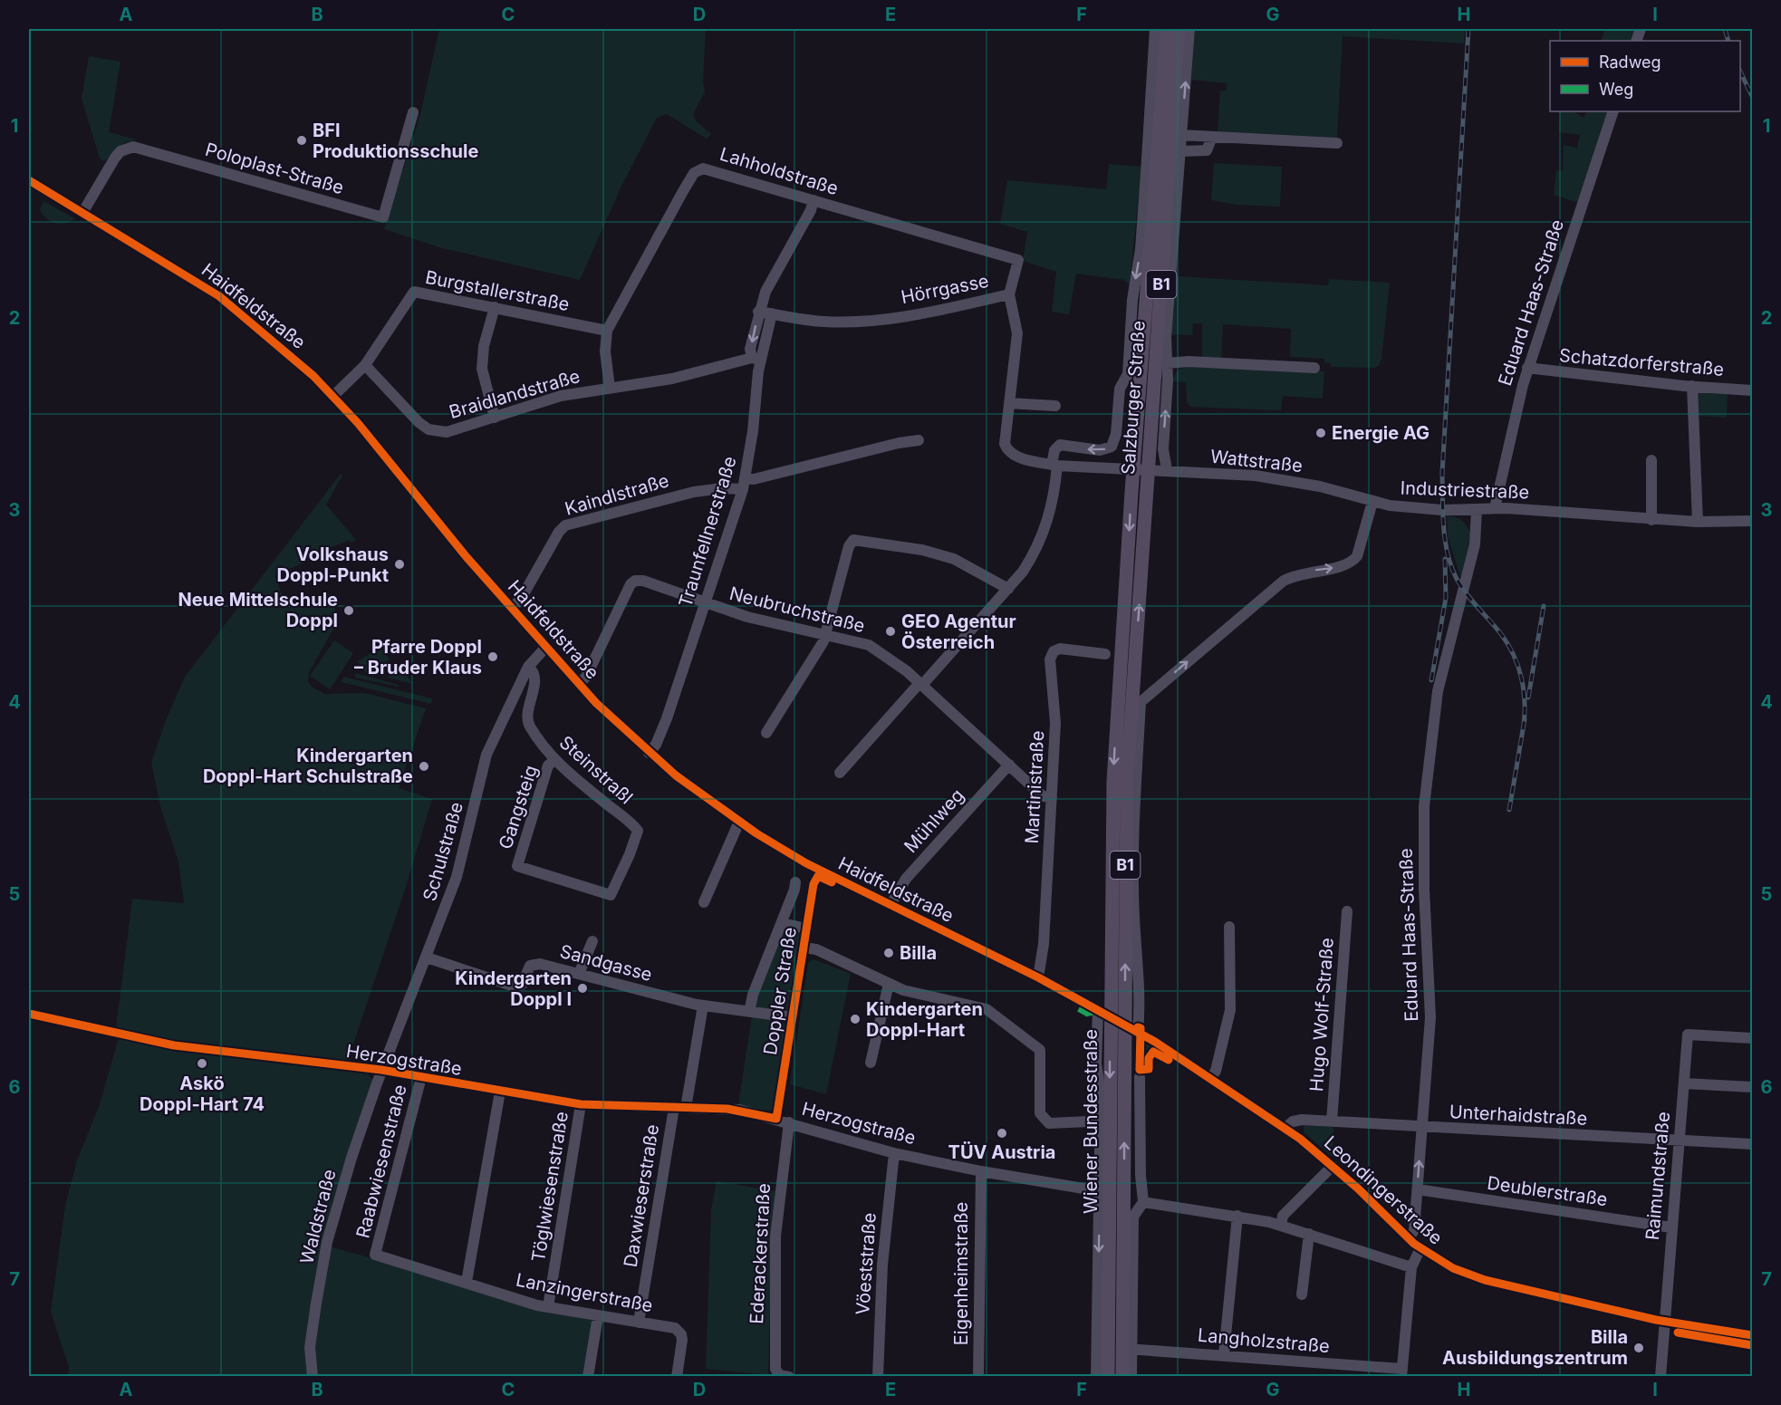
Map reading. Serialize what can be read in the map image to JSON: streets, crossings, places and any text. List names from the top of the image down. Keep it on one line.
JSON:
{"streets":{"main road":["B1","Salzburger Straße","Wiener Bundesstraße"],"street":["Poloplast-Straße","Lahholdstraße","Hörrgasse","Burgstallerstraße","Eduard Haas-Straße","Haidfeldstraße","Schatzdorferstraße","Braidlandstraße","Wattstraße","Industriestraße","Kaindlstraße","Traunfellnerstraße","Neubruchstraße","Steinstraßl","Martinistraße","Gangsteig","Mühlweg","Schulstraße","Sandgasse","Doppler Straße","Hugo Wolf-Straße","Herzogstraße","Unterhaidstraße","Raabwiesenstraße","Raimundstraße","Töglwiesenstraße","Leondingerstraße","Deublerstraße","Daxwieserstraße","Waldstraße","Ederackerstraße","Vöeststraße","Eigenheimstraße","Lanzingerstraße","Langholzstraße"]},"crossings":[["Poloplast-Straße","Haidfeldstraße"],["Lahholdstraße","Hörrgasse"],["Lahholdstraße","Burgstallerstraße"],["Lahholdstraße","Braidlandstraße"],["Lahholdstraße","Traunfellnerstraße"],["Hörrgasse","Salzburger Straße"],["Hörrgasse","Traunfellnerstraße"],["Burgstallerstraße","Haidfeldstraße"],["Burgstallerstraße","Braidlandstraße"],["Eduard Haas-Straße","Schatzdorferstraße"],["Eduard Haas-Straße","Industriestraße"],["Eduard Haas-Straße","Unterhaidstraße"],["Eduard Haas-Straße","Leondingerstraße"],["Eduard Haas-Straße","Deublerstraße"],["Haidfeldstraße","Kaindlstraße"],["Haidfeldstraße","Traunfellnerstraße"],["Haidfeldstraße","Neubruchstraße"],["Haidfeldstraße","Martinistraße"],["Haidfeldstraße","Mühlweg"],["Haidfeldstraße","Schulstraße"],["Haidfeldstraße","Doppler Straße"],["Haidfeldstraße","Wiener Bundesstraße"],["Haidfeldstraße","Leondingerstraße"],["Braidlandstraße","Traunfellnerstraße"],["Salzburger Straße","Wattstraße"],["Salzburger Straße","Wiener Bundesstraße"],["Wattstraße","Industriestraße"],["Kaindlstraße","Traunfellnerstraße"],["Traunfellnerstraße","Neubruchstraße"],["Neubruchstraße","Martinistraße"],["Neubruchstraße","Mühlweg"],["Steinstraßl","Gangsteig"],["Steinstraßl","Schulstraße"],["Schulstraße","Sandgasse"],["Schulstraße","Herzogstraße"],["Schulstraße","Waldstraße"],["Sandgasse","Doppler Straße"],["Sandgasse","Daxwieserstraße"],["Doppler Straße","Herzogstraße"],["Hugo Wolf-Straße","Unterhaidstraße"],["Herzogstraße","Wiener Bundesstraße"],["Herzogstraße","Raabwiesenstraße"],["Herzogstraße","Töglwiesenstraße"],["Herzogstraße","Daxwieserstraße"],["Herzogstraße","Waldstraße"],["Herzogstraße","Ederackerstraße"],["Herzogstraße","Vöeststraße"],["Herzogstraße","Eigenheimstraße"],["Unterhaidstraße","Raimundstraße"],["Unterhaidstraße","Leondingerstraße"],["Wiener Bundesstraße","Leondingerstraße"],["Wiener Bundesstraße","Langholzstraße"],["Raabwiesenstraße","Lanzingerstraße"],["Raimundstraße","Leondingerstraße"],["Raimundstraße","Deublerstraße"],["Töglwiesenstraße","Lanzingerstraße"],["Daxwieserstraße","Lanzingerstraße"]],"places":["BFI Produktionsschule","Energie AG","Volkshaus Doppl-Punkt","Neue Mittelschule Doppl","GEO Agentur Österreich","Pfarre Doppl – Bruder Klaus","Kindergarten Doppl-Hart Schulstraße","Billa","Kindergarten Doppl I","Kindergarten Doppl-Hart","Askö Doppl-Hart 74","TÜV Austria","Billa Ausbildungszentrum"],"legend":["Radweg","Weg"],"grid":{"columns":["A","B","C","D","E","F","G","H","I"],"rows":["1","2","3","4","5","6","7"]}}
